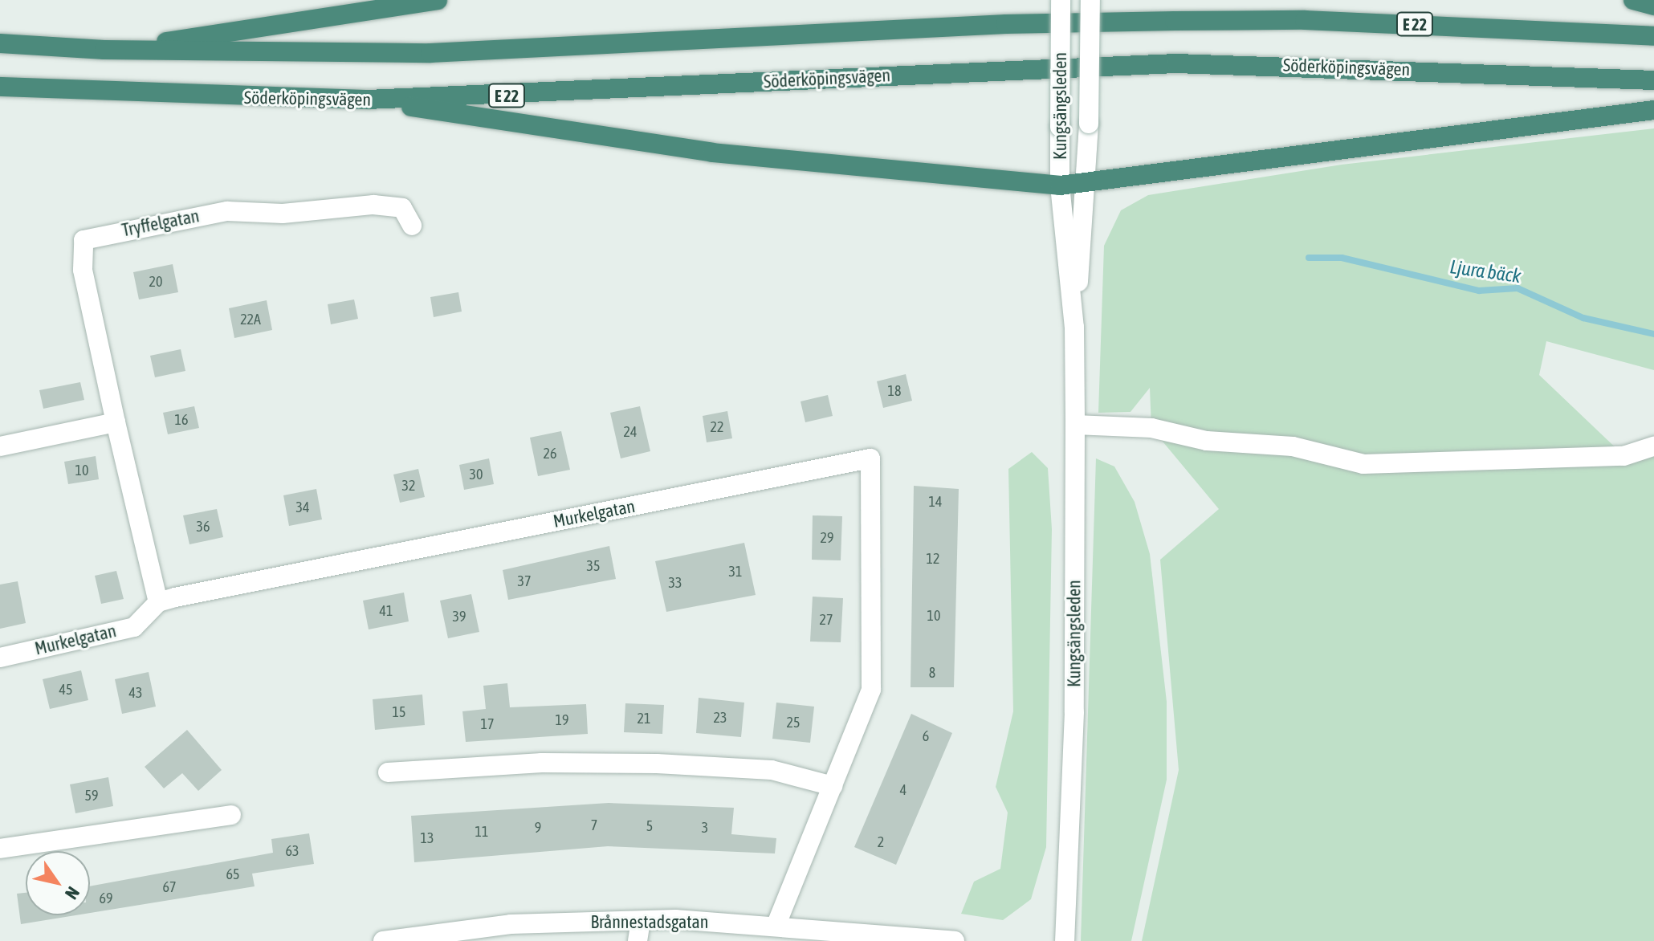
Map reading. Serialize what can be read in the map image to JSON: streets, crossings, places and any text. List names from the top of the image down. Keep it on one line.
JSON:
{"streets":{"highway":["E 22","Söderköpingsvägen"],"street":["Kungsängsleden","Tryffelgatan","Murkelgatan","Brånnestadsgatan"]},"crossings":[["Tryffelgatan","Murkelgatan"],["Murkelgatan","Brånnestadsgatan"]],"water":["Ljura bäck"],"house_numbers":["20","22A","18","16","22","24","26","10","30","32","14","34","36","29","12","35","31","37","33","41","10","39","27","8","45","43","15","23","21","19","25","17","6","4","59","7","5","9","3","11","13","2","63","65","67","69"],"north":"bottom right"}
